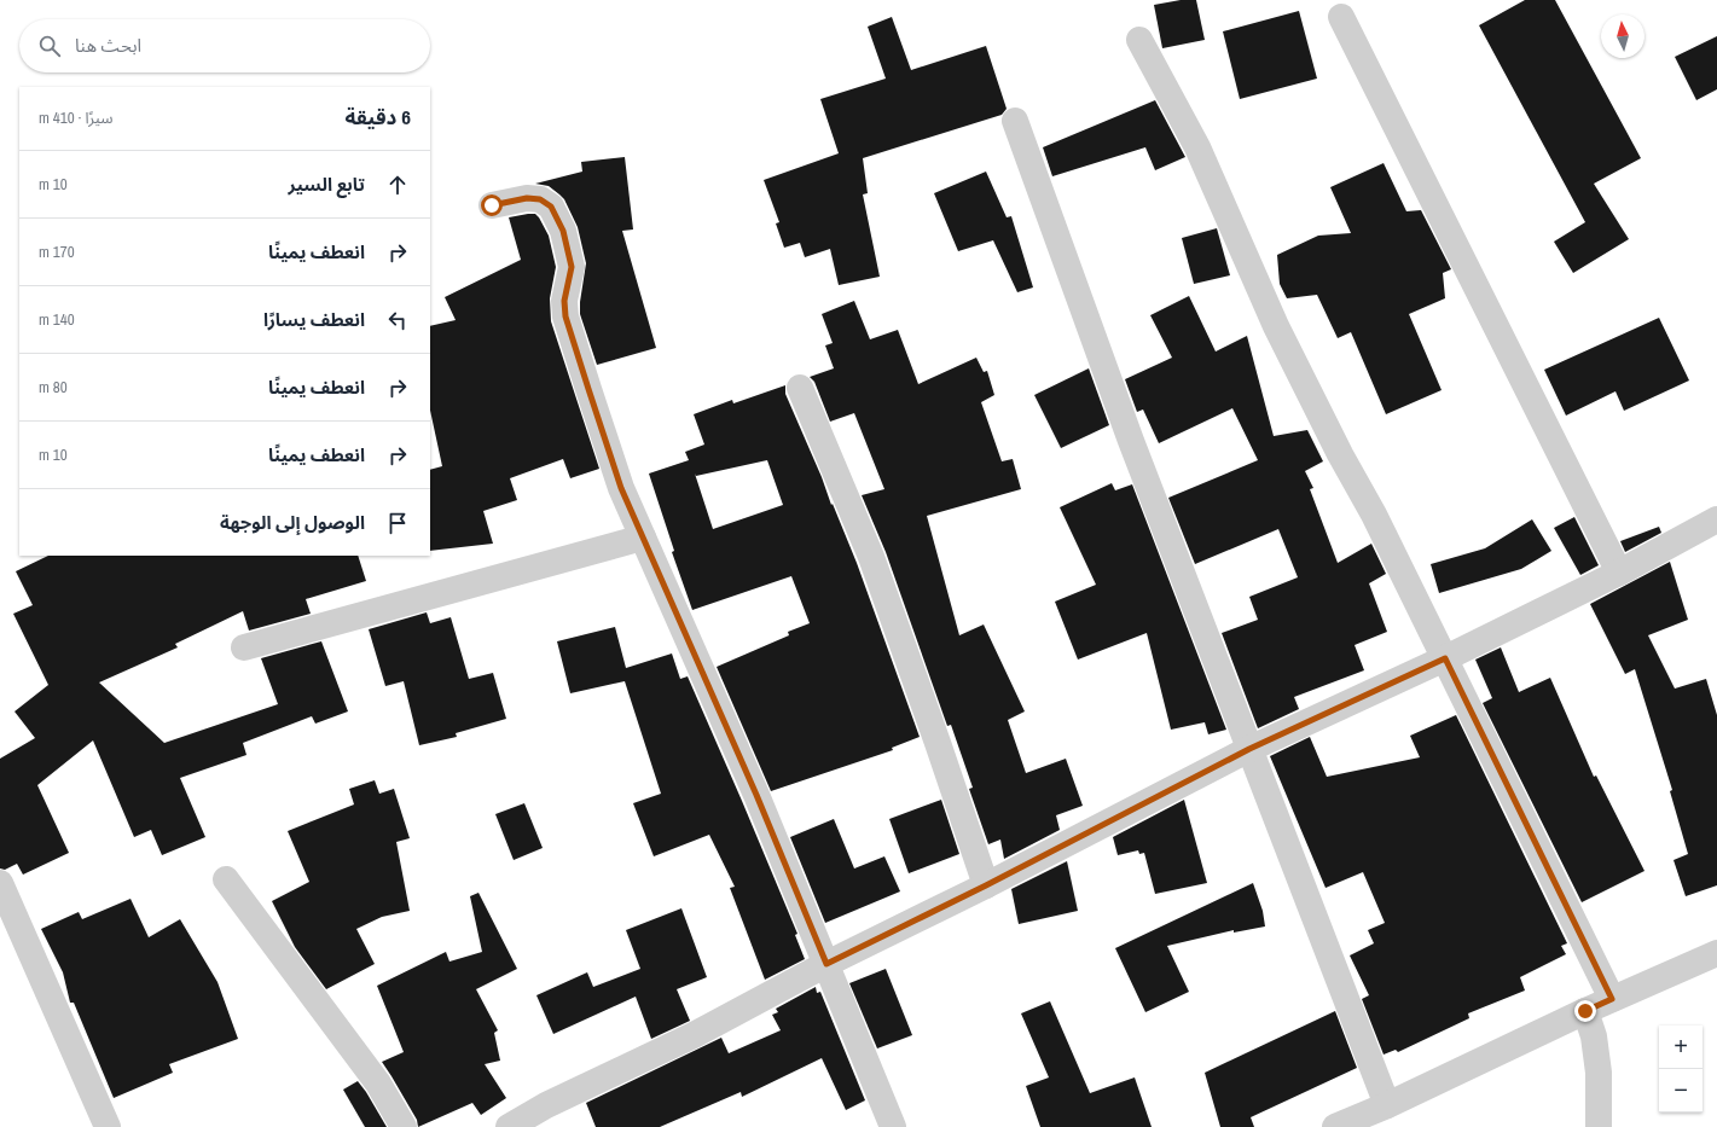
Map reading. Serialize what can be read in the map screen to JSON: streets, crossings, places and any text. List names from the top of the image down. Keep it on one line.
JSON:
{"north":"top","page":{"search":"ابحث هنا","heading":["6 دقيقة","سيرًا · 410 m"],"list":[["تابع السير","10 m"],["انعطف يمينًا","170 m"],["انعطف يسارًا","140 m"],["انعطف يمينًا","80 m"],["انعطف يمينًا","10 m"],"الوصول إلى الوجهة"],"map_buttons":["+","−"]}}
